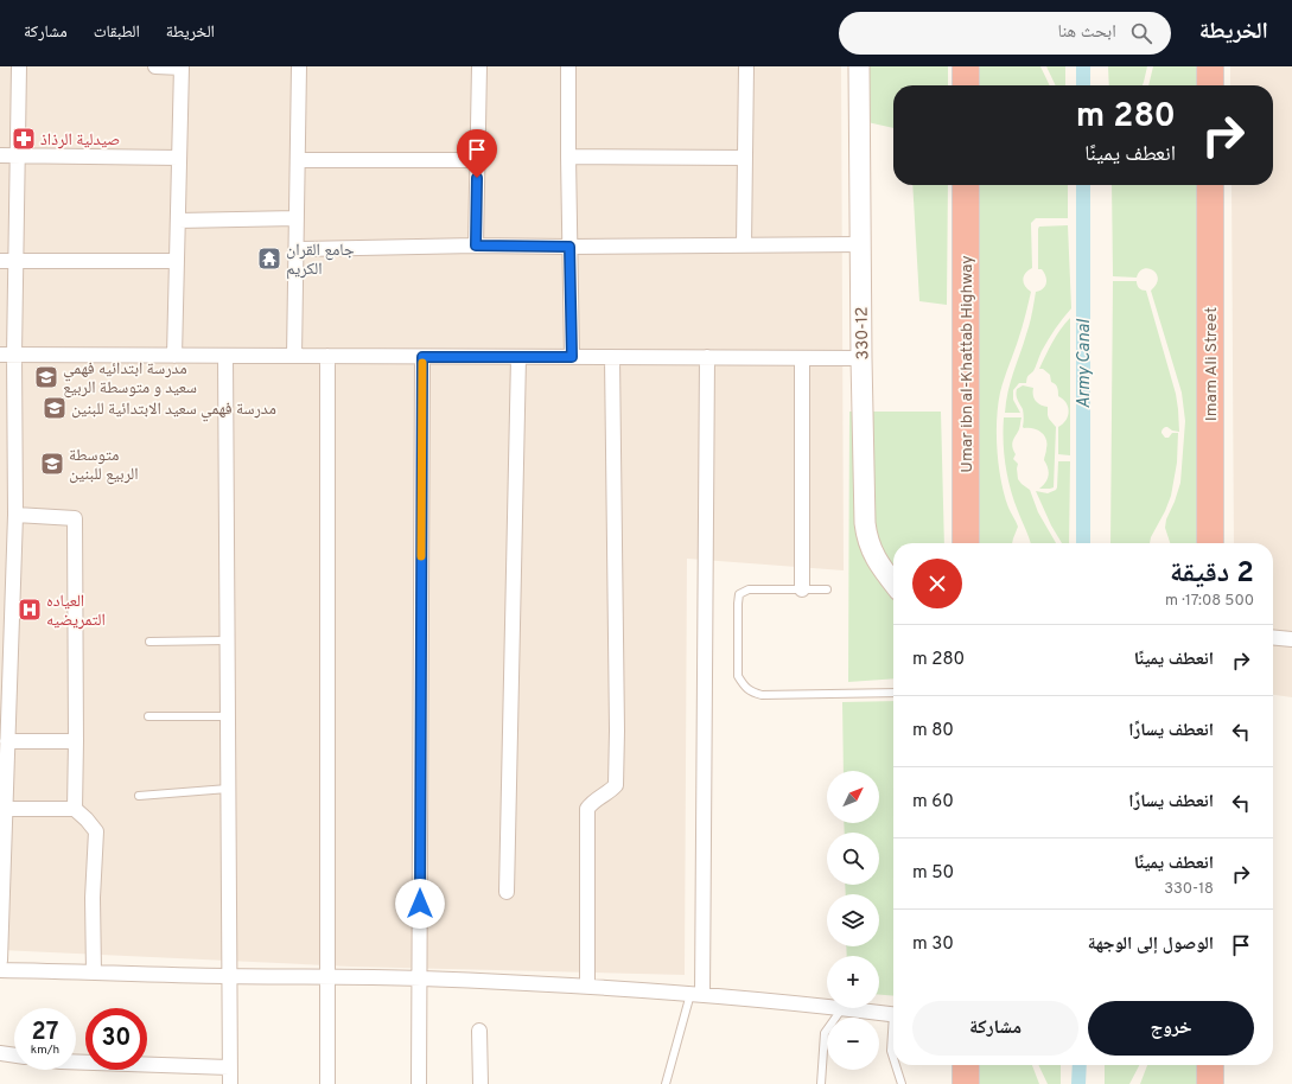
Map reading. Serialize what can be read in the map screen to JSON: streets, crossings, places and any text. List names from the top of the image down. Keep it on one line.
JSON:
{"streets":{"highway":["Umar ibn al-Khattab Highway","Imam Ali Street"],"street":["330-12"]},"water":["Army Canal"],"places":{"pharmacy":["صيدلية الرذاذ"],"temple":["جامع القران الكريم"],"school or university":["مدرسة ابتدائيه فهمي سعيد و متوسطة الربيع","مدرسة فهمي سعيد الابتدائية للبنين","متوسطة الربيع للبنين"],"hospital":["العياده التمريضيه"]},"north":"top right","page":{"header":"الخريطة","search":"ابحث هنا","nav":["الخريطة","الطبقات","مشاركة"],"turn":["280 m","انعطف يمينًا"],"heading":["2 دقيقة","500 m · 17:08"],"list":[{"name":"انعطف يمينًا","value":"280 m"},{"name":"انعطف يسارًا","value":"80 m"},{"name":"انعطف يسارًا","value":"60 m"},{"name":"انعطف يمينًا","note":"330-18","value":"50 m"},{"name":"الوصول إلى الوجهة","value":"30 m"}],"map_buttons":["+","−"],"buttons":["خروج","مشاركة"],"speed":"27 km/h","limit":"30"}}
